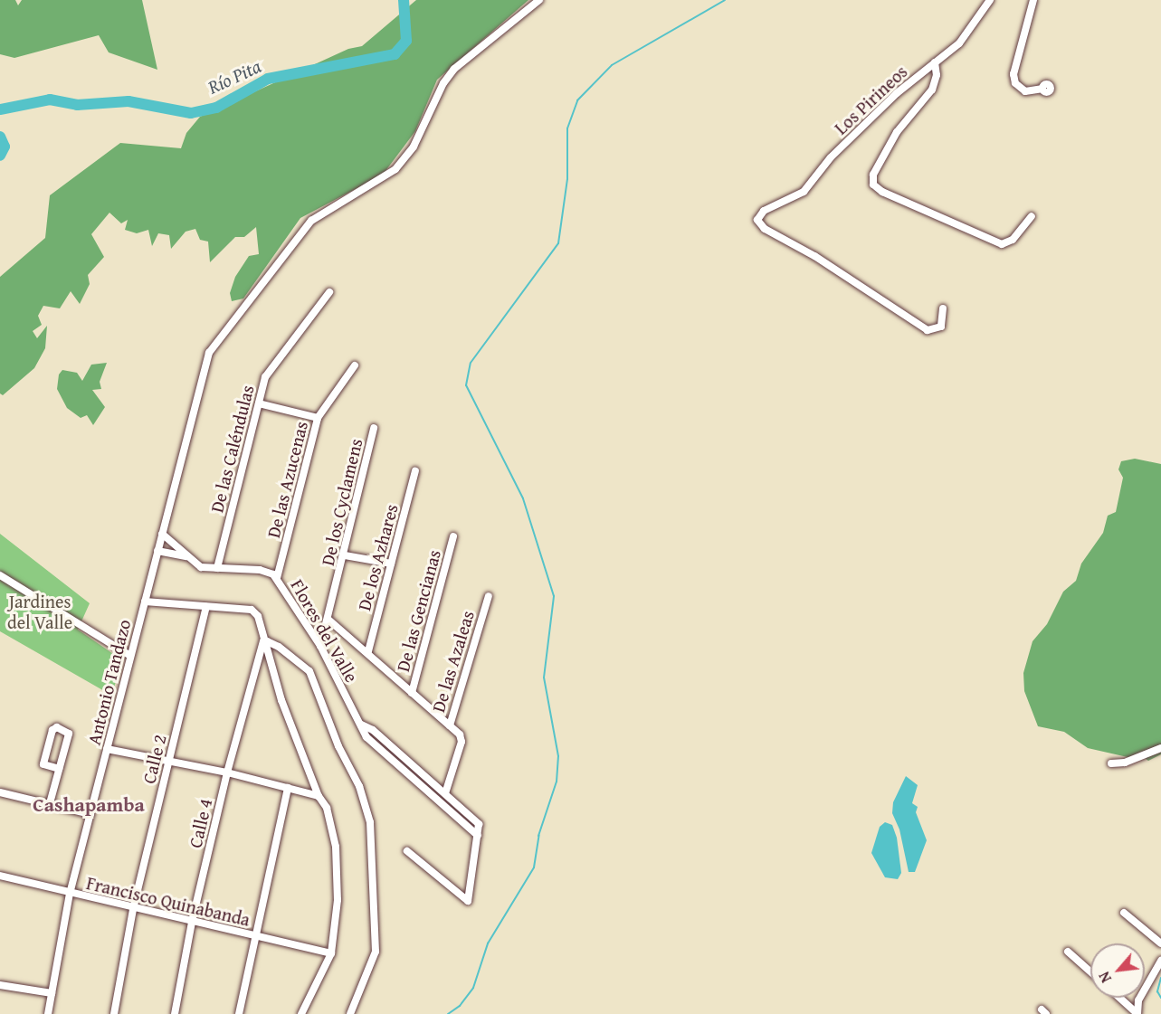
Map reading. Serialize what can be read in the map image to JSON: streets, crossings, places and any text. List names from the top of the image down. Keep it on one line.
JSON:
{"streets":{"street":["Los Pirineos","De las Caléndulas","De las Azucenas","De los Cyclamens","De los Azhares","De las Gencianas","Flores del Valle","De las Azaleas","Antonio Tandazo","Calle 2","Calle 4","Francisco Quinabanda"]},"crossings":[["De las Caléndulas","Flores del Valle"],["De las Azucenas","Flores del Valle"],["De los Cyclamens","Flores del Valle"],["Flores del Valle","De las Azaleas"],["Flores del Valle","Antonio Tandazo"],["Antonio Tandazo","Francisco Quinabanda"],["Calle 2","Francisco Quinabanda"],["Calle 4","Francisco Quinabanda"]],"districts":["Cashapamba"],"water":["Río Pita"],"parks":["Jardines del Valle"],"north":"bottom left"}
